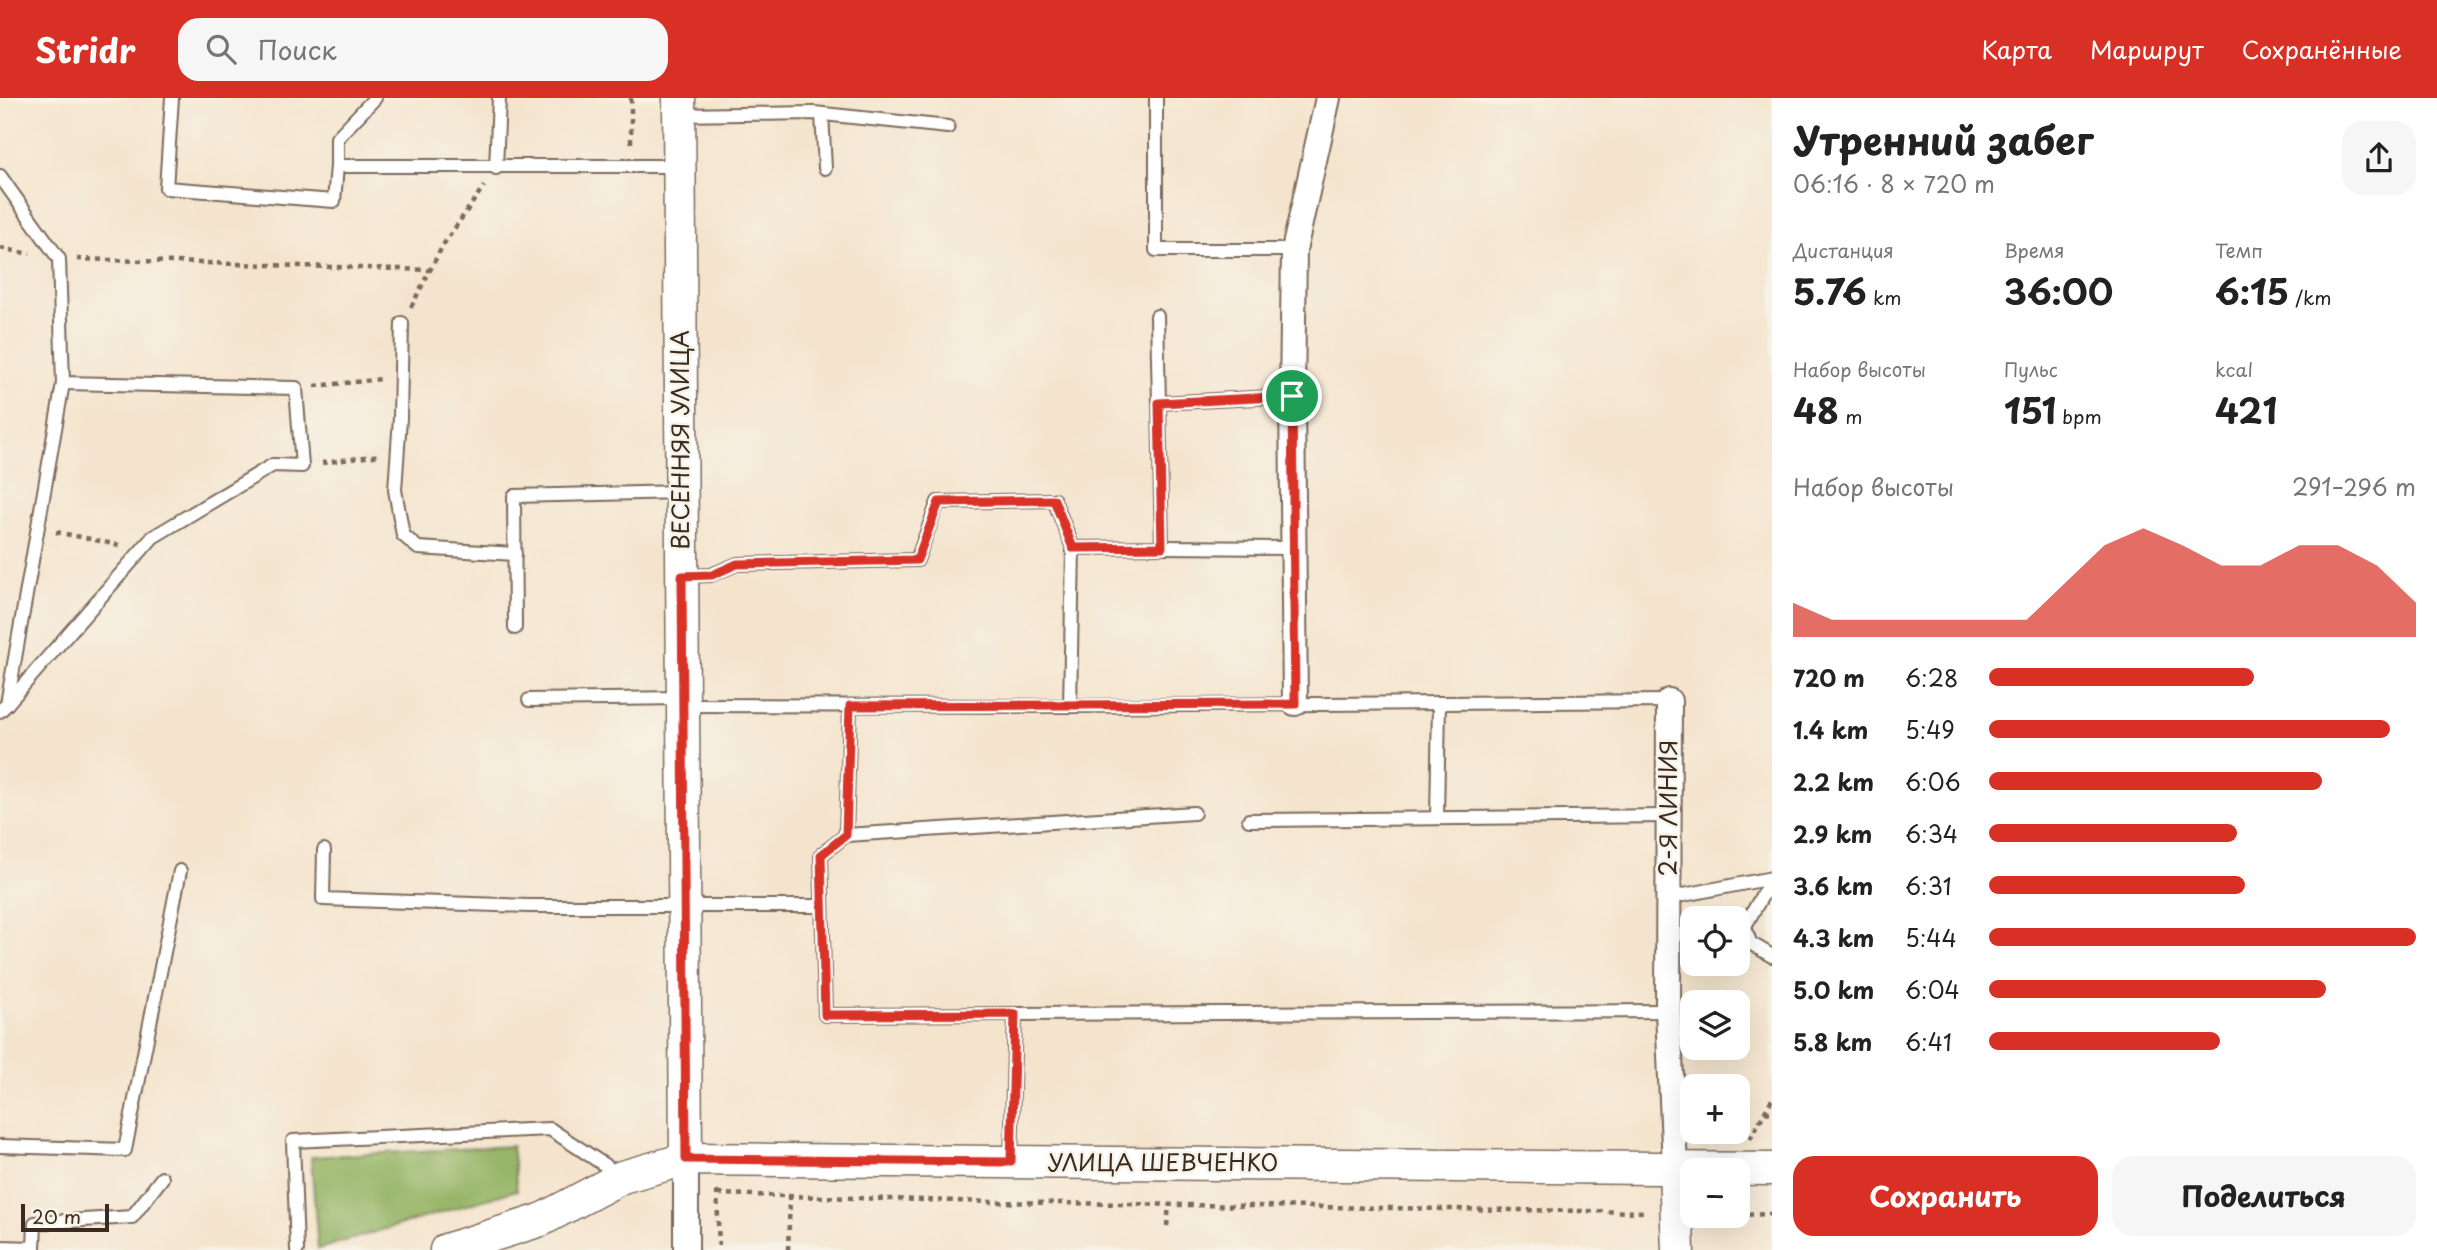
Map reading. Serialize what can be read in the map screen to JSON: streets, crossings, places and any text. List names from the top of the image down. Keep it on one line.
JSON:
{"streets":{"street":["ВЕСЕННЯЯ УЛИЦА","2-Я ЛИНИЯ","УЛИЦА ШЕВЧЕНКО"]},"crossings":[["ВЕСЕННЯЯ УЛИЦА","УЛИЦА ШЕВЧЕНКО"],["2-Я ЛИНИЯ","УЛИЦА ШЕВЧЕНКО"]],"scale_bar":"20 m","page":{"header":"Stridr","search":"Поиск","nav":["Карта","Маршрут","Сохранённые"],"heading":["Утренний забег","06:16 · 8 × 720 m"],"stats":[["Дистанция","5.76 km"],["Время","36:00"],["Темп","6:15 /km"],["Набор высоты","48 m"],["Пульс","151 bpm"],["kcal","421"]],"chart":["Набор высоты","291–296 m"],"list":[{"name":"720 m","note":"6:28"},{"name":"1.4 km","note":"5:49"},{"name":"2.2 km","note":"6:06"},{"name":"2.9 km","note":"6:34"},{"name":"3.6 km","note":"6:31"},{"name":"4.3 km","note":"5:44"},{"name":"5.0 km","note":"6:04"},{"name":"5.8 km","note":"6:41"}],"map_buttons":["+","−"],"buttons":["Сохранить","Поделиться"],"scale":"20 m"}}
